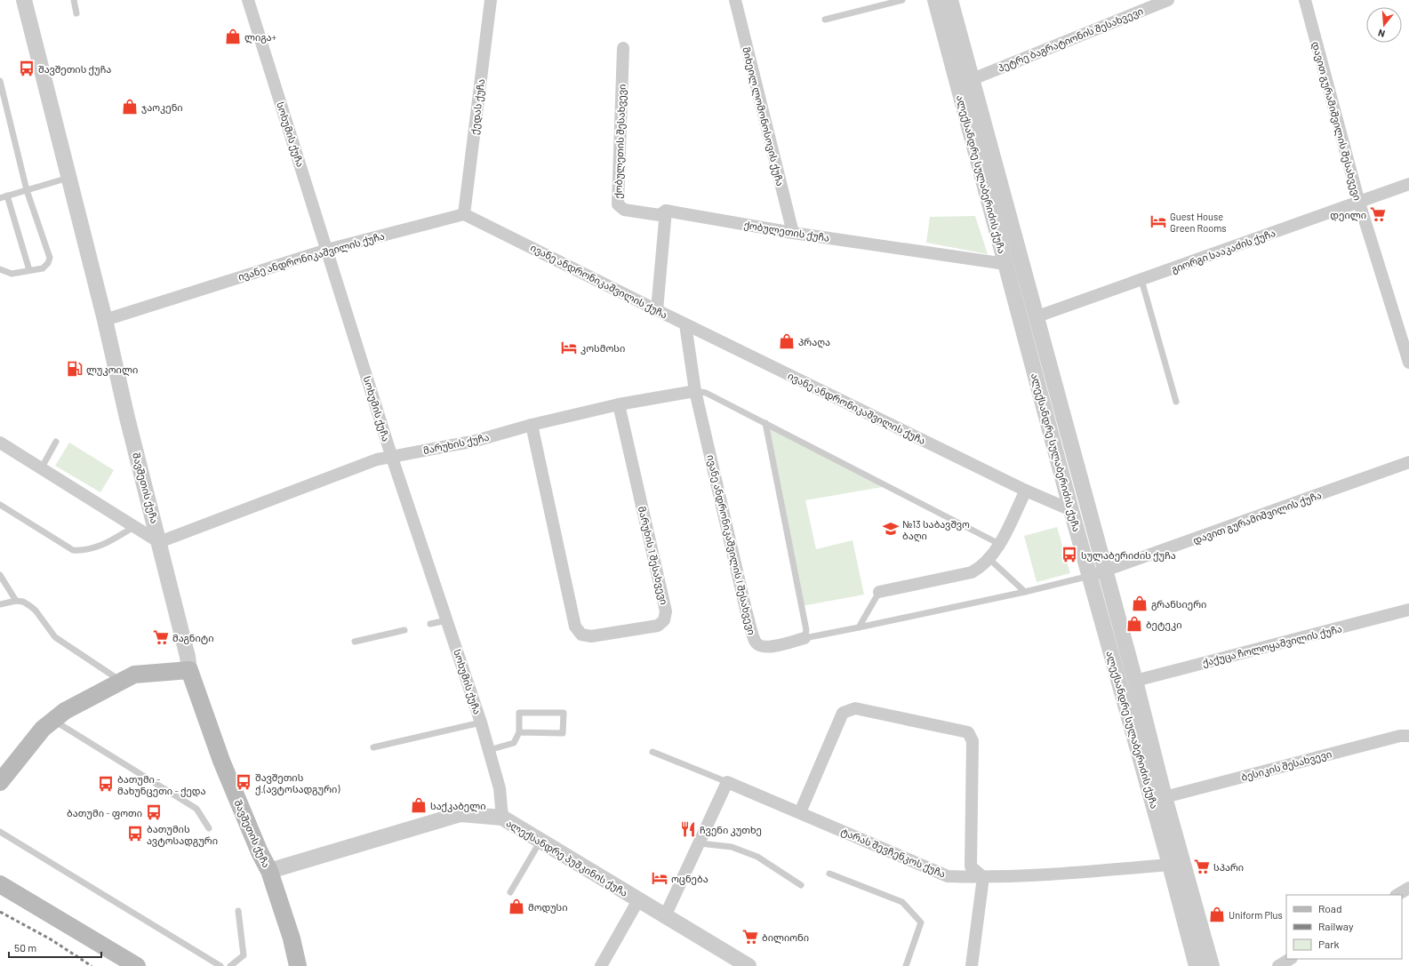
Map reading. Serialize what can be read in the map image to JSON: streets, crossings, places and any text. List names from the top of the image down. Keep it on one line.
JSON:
{"streets":{"main road":["შავშეთის ქუჩა"],"street":["პეტრე ბაგრატიონის შესახვევი","ქედას ქუჩა","მიხეილ ლომონოსოვის ქუჩა","დავით გურამიშვილის შესახვევი","სოხუმის ქუჩა","ქობულეთის შესახვევი","ალექსანდრე სულაბერიძის ქუჩა","ქობულეთის ქუჩა","გიორგი სააკაძის ქუჩა","ივანე ანდრონიკაშვილის ქუჩა","მარუხის ქუჩა","დავით გურამიშვილის ქუჩა","ივანე ანდრონიკაშვილის I შესახვევი","მარუხის 1 შესახვევი","ქაქუცა ჩოლოყაშვილის ქუჩა","ბესიკის შესახვევი","ტარას შევჩენკოს ქუჩა","ალექსანდრე პუშკინის ქუჩა"]},"crossings":[["პეტრე ბაგრატიონის შესახვევი","ალექსანდრე სულაბერიძის ქუჩა"],["ქედას ქუჩა","ივანე ანდრონიკაშვილის ქუჩა"],["მიხეილ ლომონოსოვის ქუჩა","ქობულეთის ქუჩა"],["დავით გურამიშვილის შესახვევი","გიორგი სააკაძის ქუჩა"],["სოხუმის ქუჩა","ივანე ანდრონიკაშვილის ქუჩა"],["სოხუმის ქუჩა","მარუხის ქუჩა"],["სოხუმის ქუჩა","ალექსანდრე პუშკინის ქუჩა"],["ქობულეთის შესახვევი","ქობულეთის ქუჩა"],["ალექსანდრე სულაბერიძის ქუჩა","ქობულეთის ქუჩა"],["ალექსანდრე სულაბერიძის ქუჩა","გიორგი სააკაძის ქუჩა"],["ალექსანდრე სულაბერიძის ქუჩა","ივანე ანდრონიკაშვილის ქუჩა"],["ალექსანდრე სულაბერიძის ქუჩა","დავით გურამიშვილის ქუჩა"],["ალექსანდრე სულაბერიძის ქუჩა","ქაქუცა ჩოლოყაშვილის ქუჩა"],["ალექსანდრე სულაბერიძის ქუჩა","ბესიკის შესახვევი"],["ალექსანდრე სულაბერიძის ქუჩა","ტარას შევჩენკოს ქუჩა"],["ივანე ანდრონიკაშვილის ქუჩა","შავშეთის ქუჩა"],["მარუხის ქუჩა","შავშეთის ქუჩა"],["მარუხის ქუჩა","ივანე ანდრონიკაშვილის I შესახვევი"],["მარუხის ქუჩა","მარუხის 1 შესახვევი"],["შავშეთის ქუჩა","ალექსანდრე პუშკინის ქუჩა"]],"places":{"shop":["ლიგა+","ჯაოკენი","პრაღა","გრანსიერი","ბეტეკი","საქკაბელი","მოდუსი","Uniform Plus"],"bus stop":["შავშეთის ქუჩა","სულაბერიძის ქუჩა","შავშეთის ქ.(ავტოსადგური)","ბათუმი - მახუნცეთი - ქედა","ბათუმი - ფოთი","ბათუმის ავტოსადგური"],"supermarket":["დეილი","მაგნიტი","სპარი","ბილიონი"],"hotel":["Guest House Green Rooms","კოსმოსი","ოცნება"],"fuel station":["ლუკოილი"],"school or university":["№13 საბავშვო ბაღი"],"restaurant":["ჩვენი კუთხე"]},"legend":["Road","Railway","Park"],"scale_bar":"50 m","north":"bottom"}
